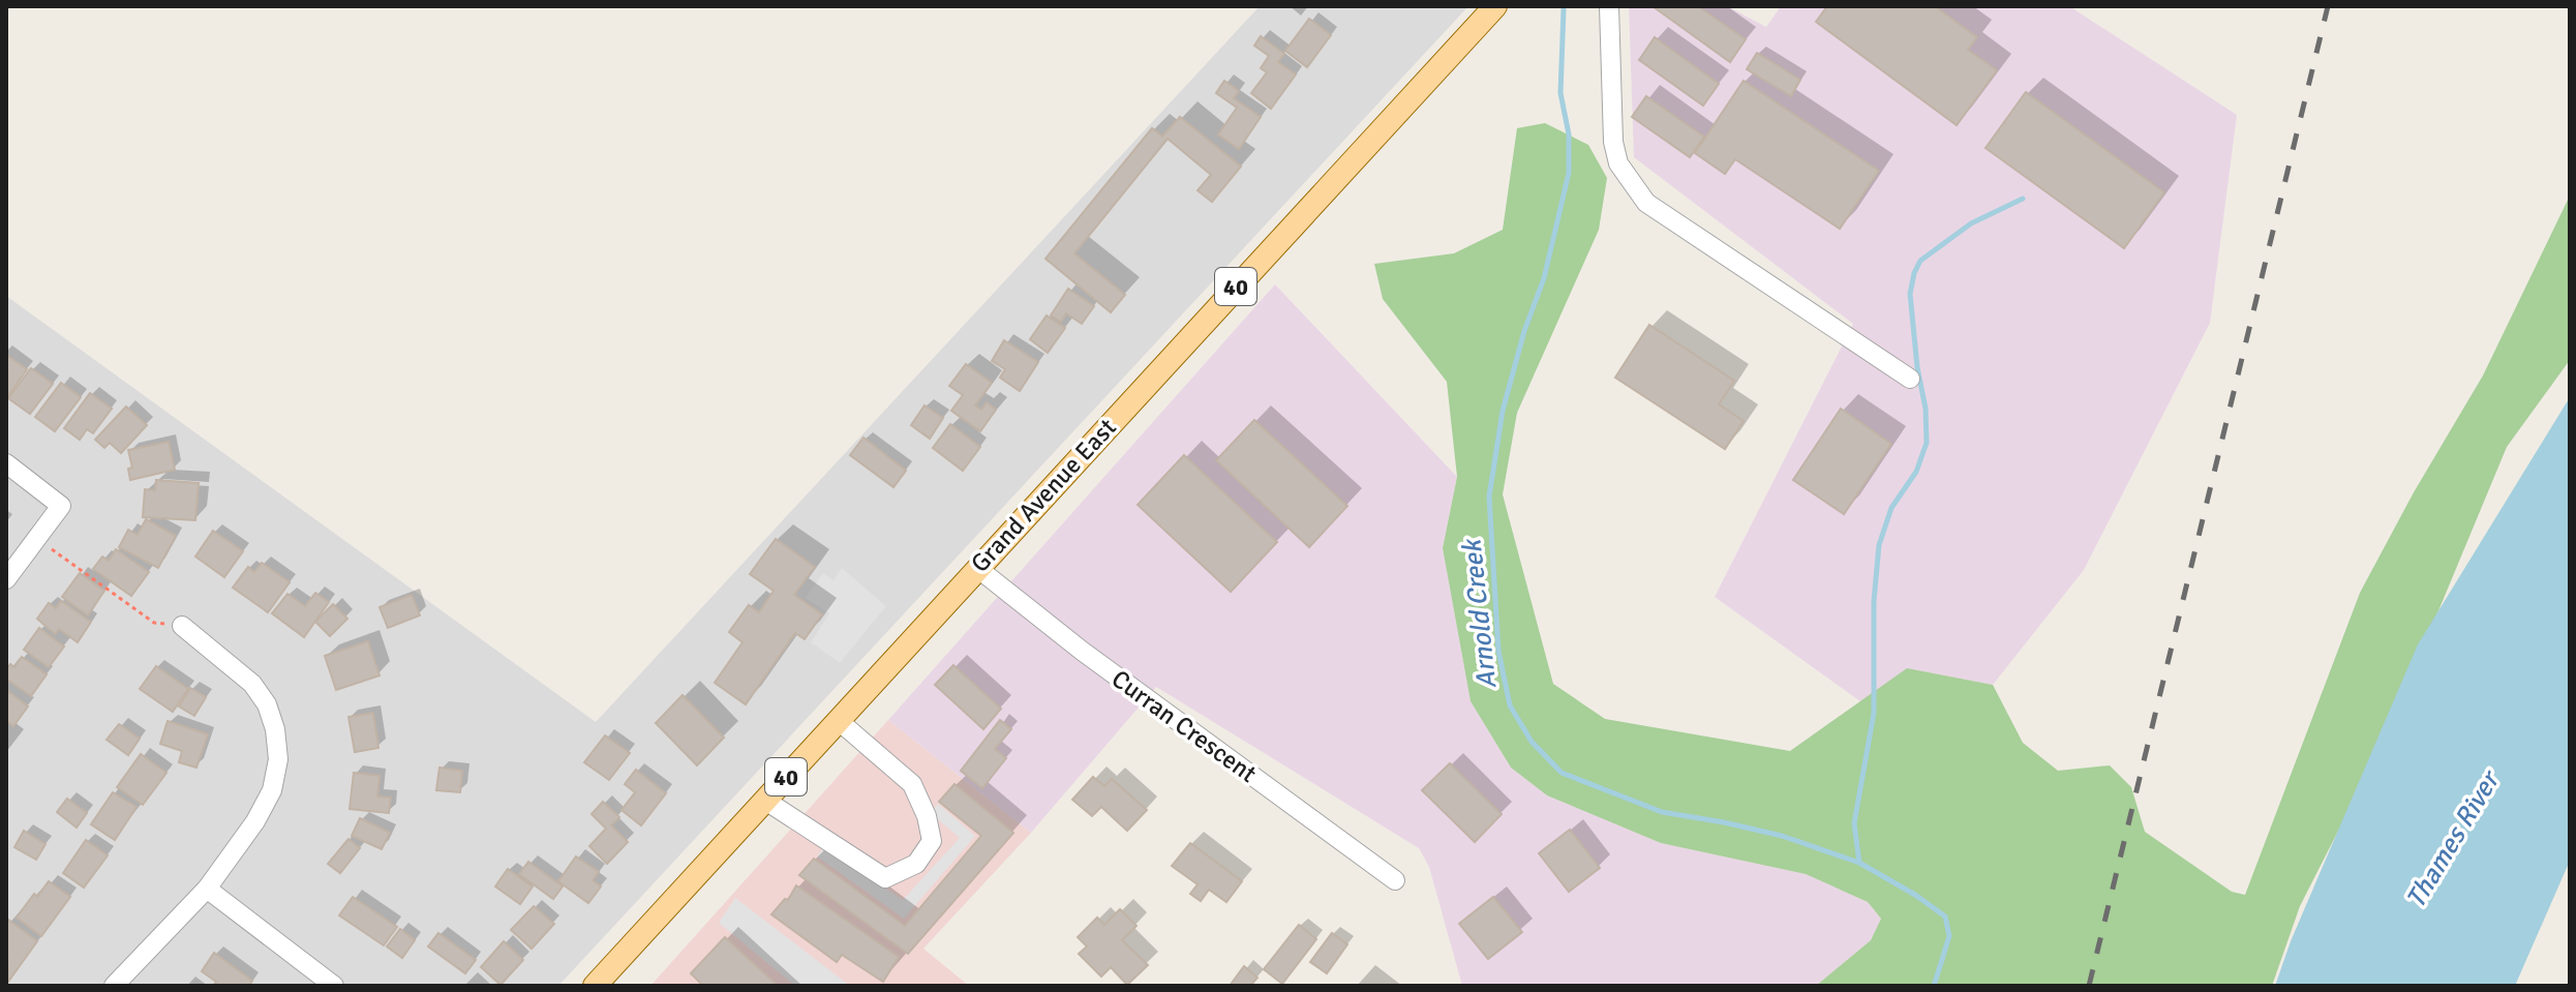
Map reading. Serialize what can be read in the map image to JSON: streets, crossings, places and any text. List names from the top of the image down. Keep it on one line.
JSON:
{"streets":{"main road":["40","Grand Avenue East"],"street":["Curran Crescent"]},"crossings":[["Grand Avenue East","Curran Crescent"]],"water":["Arnold Creek","Thames River"]}
